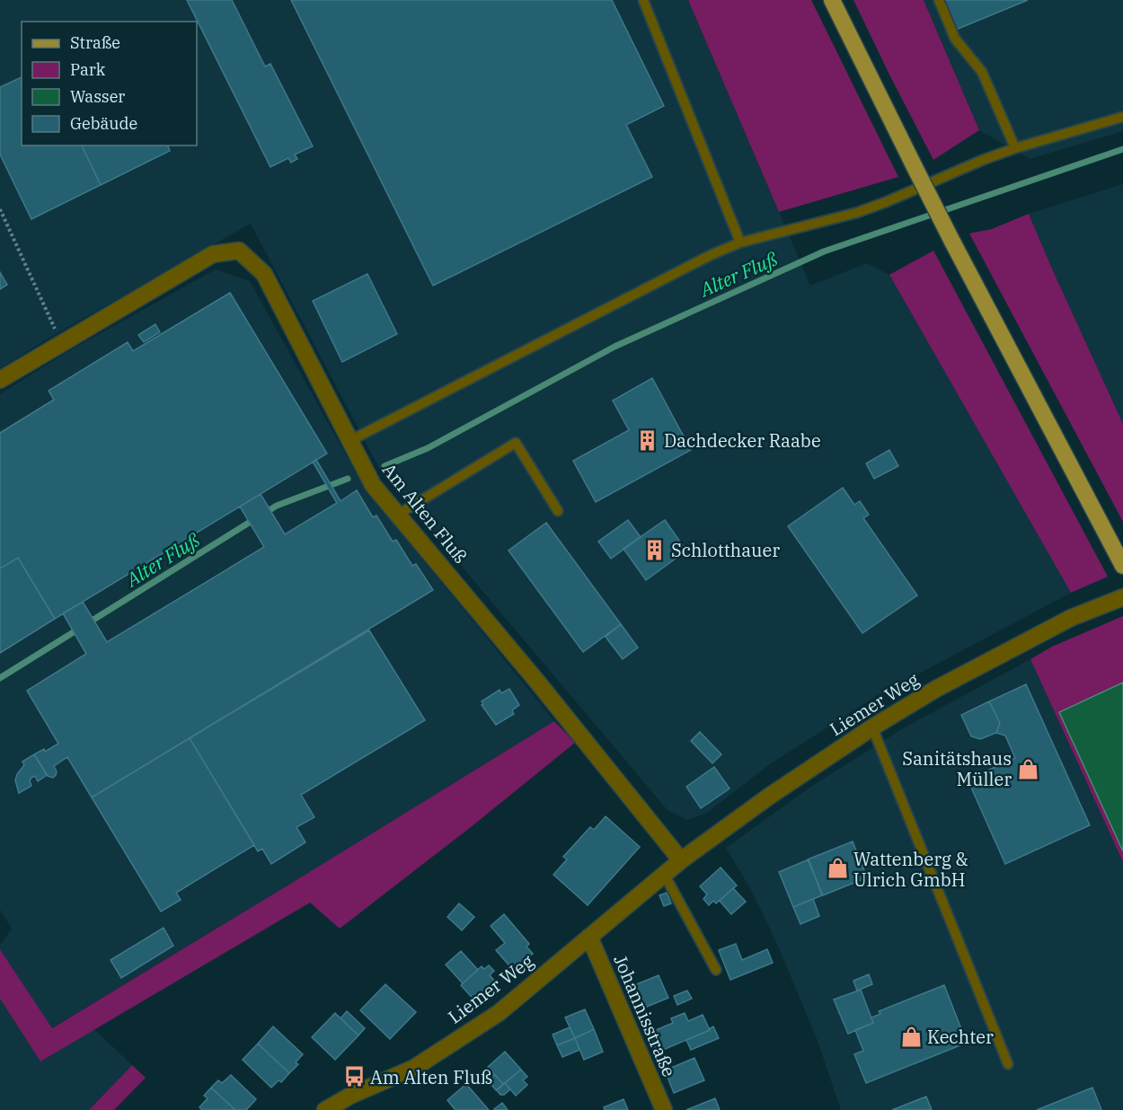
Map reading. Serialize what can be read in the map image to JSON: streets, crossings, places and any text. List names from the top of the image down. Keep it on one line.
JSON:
{"streets":{"street":["Am Alten Fluß","Liemer Weg","Johannisstraße"]},"crossings":[["Am Alten Fluß","Liemer Weg"],["Liemer Weg","Johannisstraße"]],"water":["Alter Fluß"],"places":{"building":["Dachdecker Raabe","Schlotthauer"],"shop":["Sanitätshaus Müller","Wattenberg & Ulrich GmbH","Kechter"],"bus stop":["Am Alten Fluß"]},"legend":["Straße","Park","Wasser","Gebäude"]}
